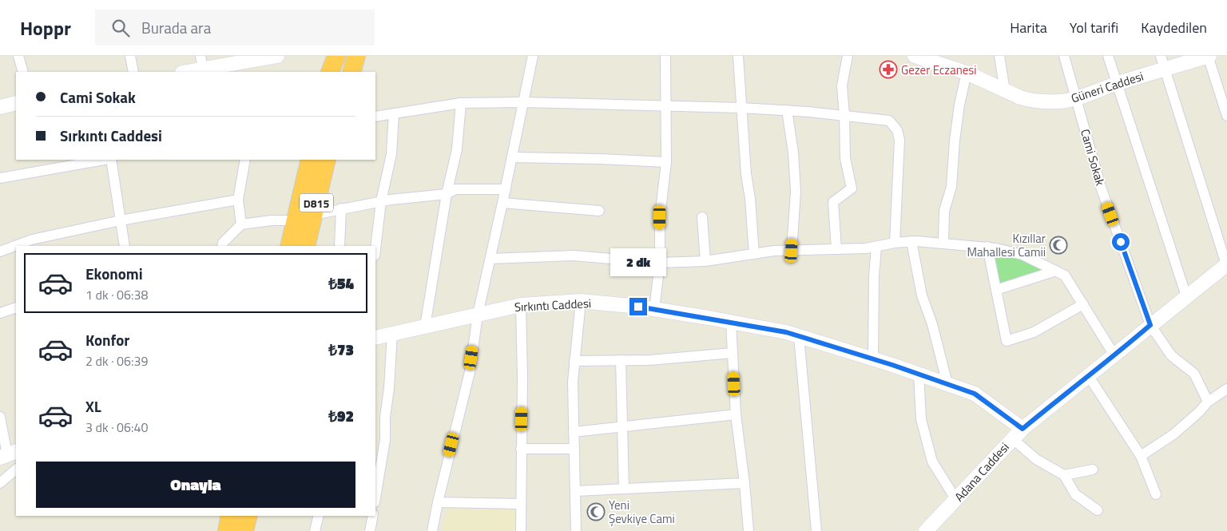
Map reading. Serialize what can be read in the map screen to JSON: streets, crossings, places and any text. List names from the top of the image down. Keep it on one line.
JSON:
{"streets":{"highway":["D815"],"street":["Güneri Caddesi","Cami Sokak","Sırkıntı Caddesi","Adana Caddesi"]},"crossings":[["Güneri Caddesi","Cami Sokak"],["Cami Sokak","Adana Caddesi"],["Sırkıntı Caddesi","Adana Caddesi"]],"places":{"pharmacy":["Gezer Eczanesi"],"mosque":["Kızıllar Mahallesi Camii","Yeni Şevkiye Cami"]},"page":{"header":"Hoppr","search":"Burada ara","nav":["Harita","Yol tarifi","Kaydedilen"],"banner":["Cami Sokak","Sırkıntı Caddesi"],"bubble":"2 dk","list":[{"name":"Ekonomi","note":"1 dk · 06:38","value":"₺54"},{"name":"Konfor","note":"2 dk · 06:39","value":"₺73"},{"name":"XL","note":"3 dk · 06:40","value":"₺92"}],"buttons":"Onayla"}}
